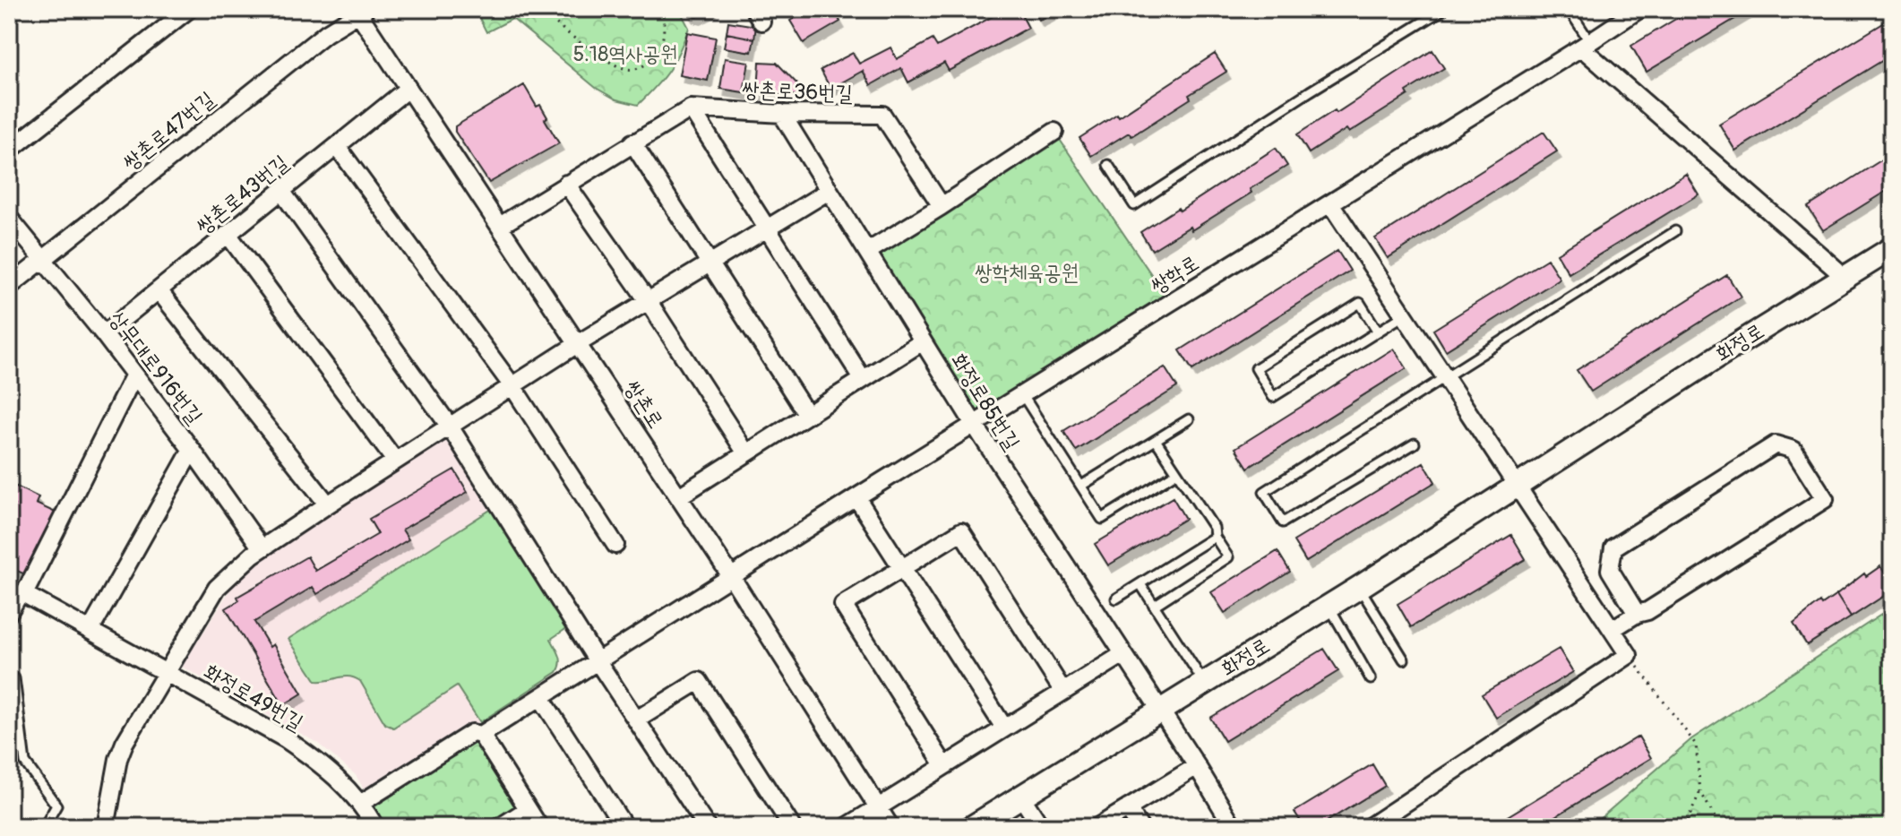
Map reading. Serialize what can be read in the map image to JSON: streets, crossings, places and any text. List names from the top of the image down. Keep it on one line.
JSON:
{"streets":{"street":["쌍촌로36번길","쌍촌로47번길","쌍촌로43번길","쌍학로","화정로","상무대로916번길","화정로85번길","쌍촌로","화정로49번길"]},"crossings":[["쌍촌로36번길","화정로85번길"],["쌍촌로47번길","상무대로916번길"],["쌍촌로47번길","쌍촌로"],["쌍촌로43번길","상무대로916번길"],["쌍촌로43번길","쌍촌로"],["쌍학로","화정로85번길"],["쌍학로","쌍촌로"],["쌍학로","화정로49번길"],["화정로","화정로85번길"]],"parks":["5.18역사공원","쌍학체육공원"]}
